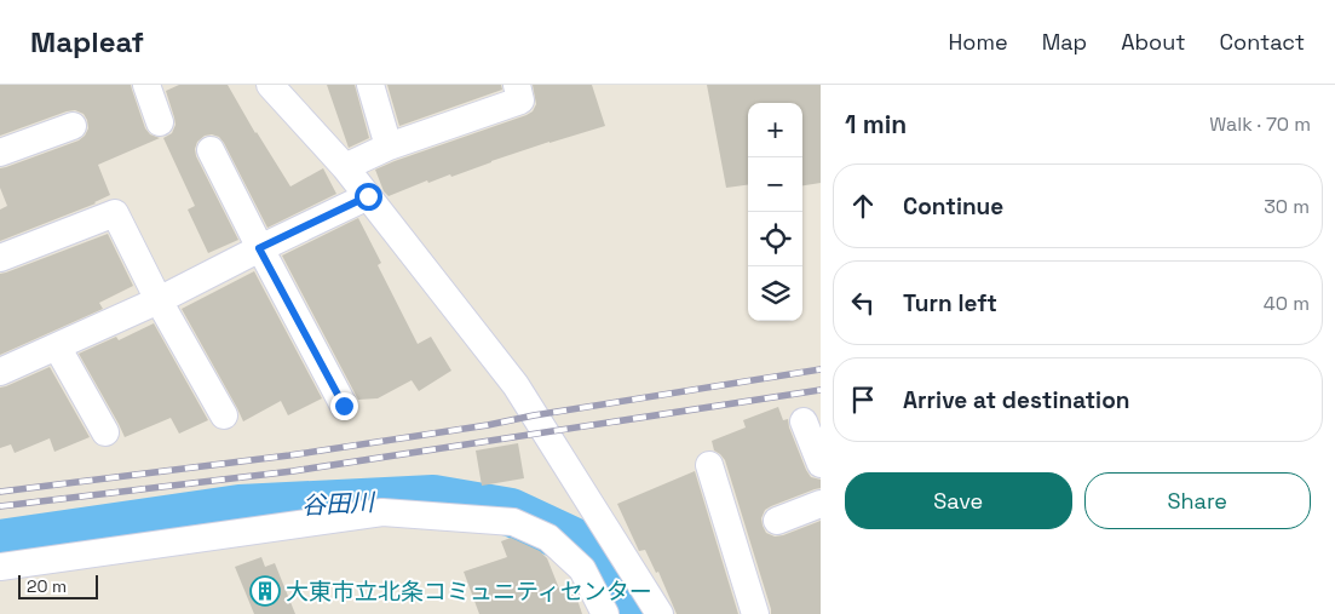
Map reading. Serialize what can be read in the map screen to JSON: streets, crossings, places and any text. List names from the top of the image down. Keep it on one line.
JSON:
{"water":["谷田川"],"places":{"building":["大東市立北条コミュニティセンター"]},"scale_bar":"20 m","page":{"header":"Mapleaf","nav":["Home","Map","About","Contact"],"heading":["1 min","Walk · 70 m"],"map_buttons":["+","−"],"list":[["Continue","30 m"],["Turn left","40 m"],"Arrive at destination"],"buttons":["Save","Share"],"scale":"20 m"}}
